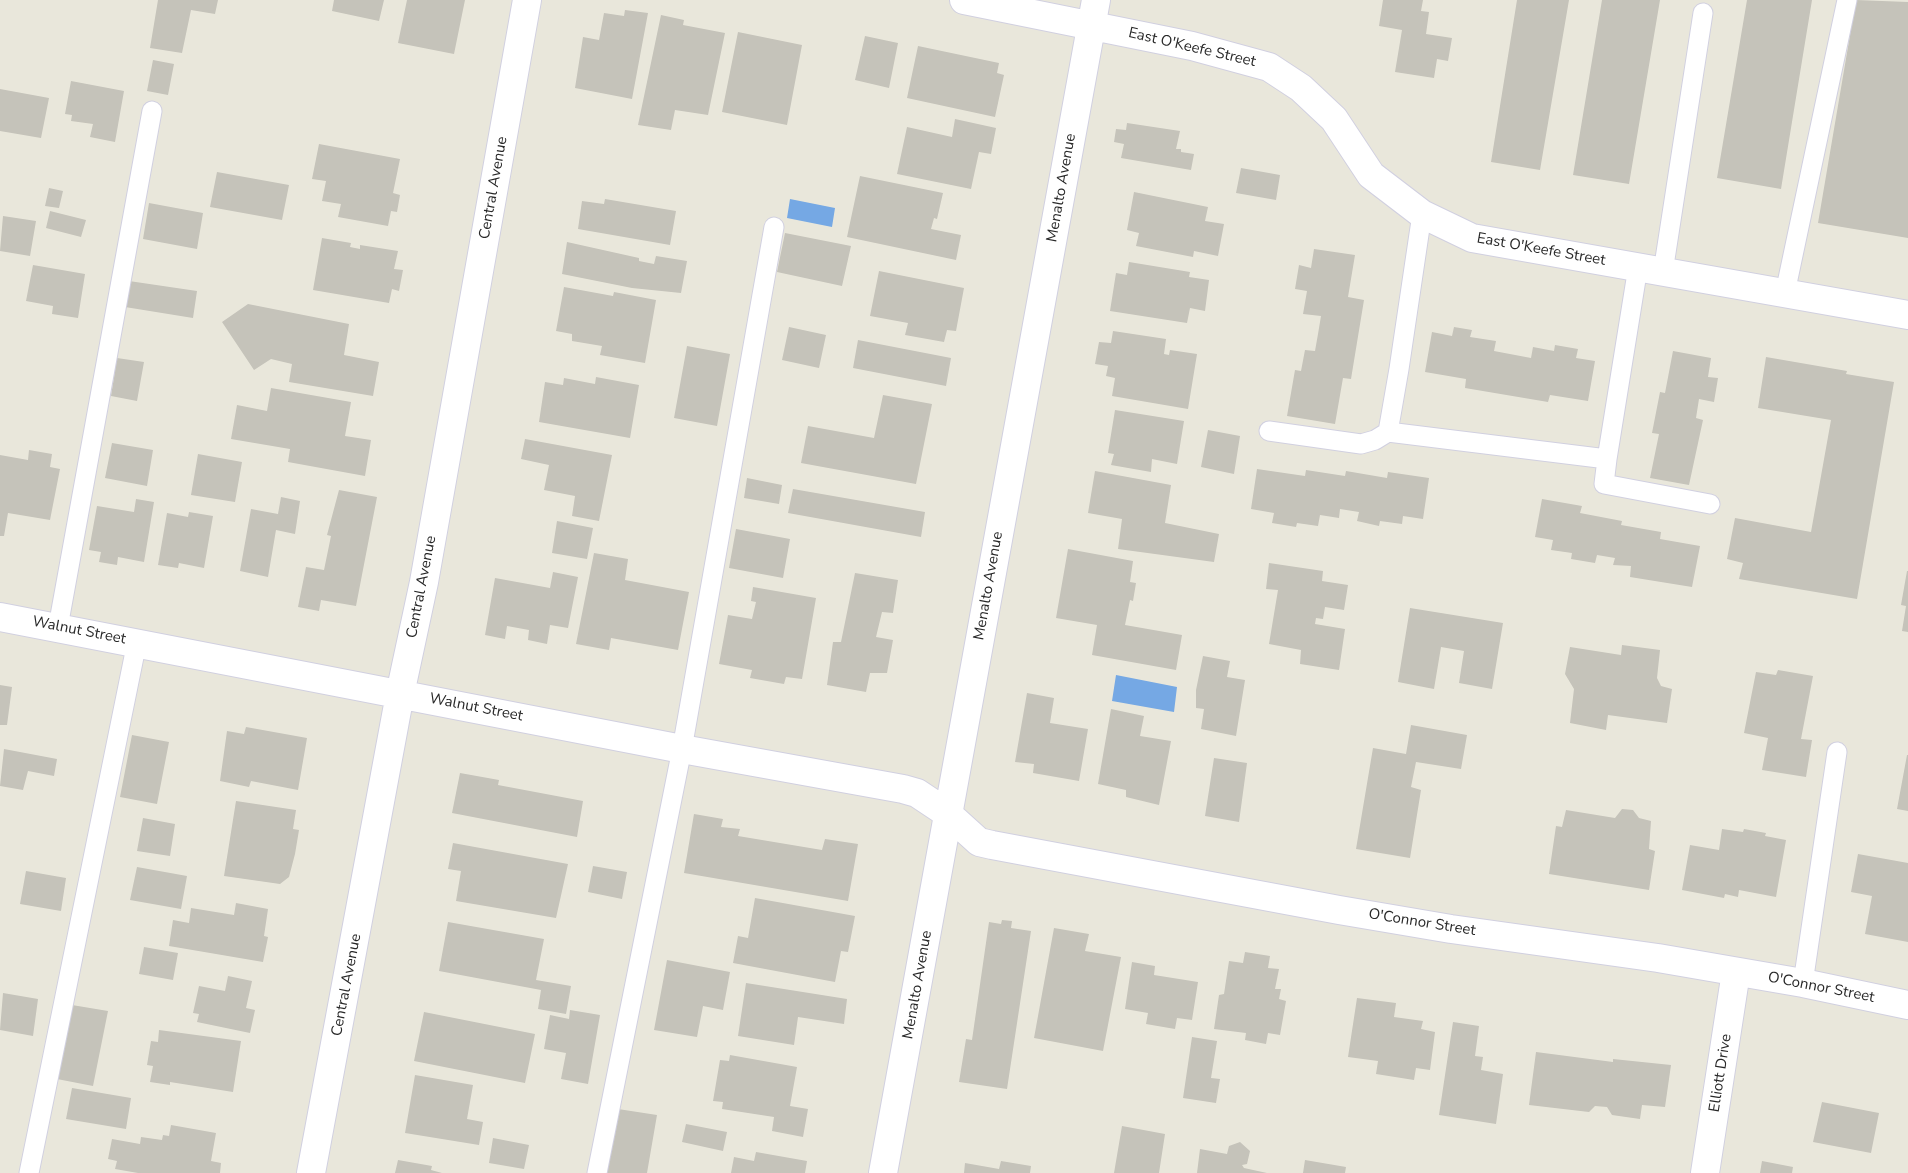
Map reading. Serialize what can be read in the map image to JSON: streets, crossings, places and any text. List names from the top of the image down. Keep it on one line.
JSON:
{"streets":{"street":["East O'Keefe Street","Central Avenue","Menalto Avenue","Walnut Street","O'Connor Street","Elliott Drive"]},"crossings":[["East O'Keefe Street","Menalto Avenue"],["Central Avenue","Walnut Street"],["Menalto Avenue","Walnut Street"],["Menalto Avenue","O'Connor Street"],["Walnut Street","O'Connor Street"],["O'Connor Street","Elliott Drive"]]}
